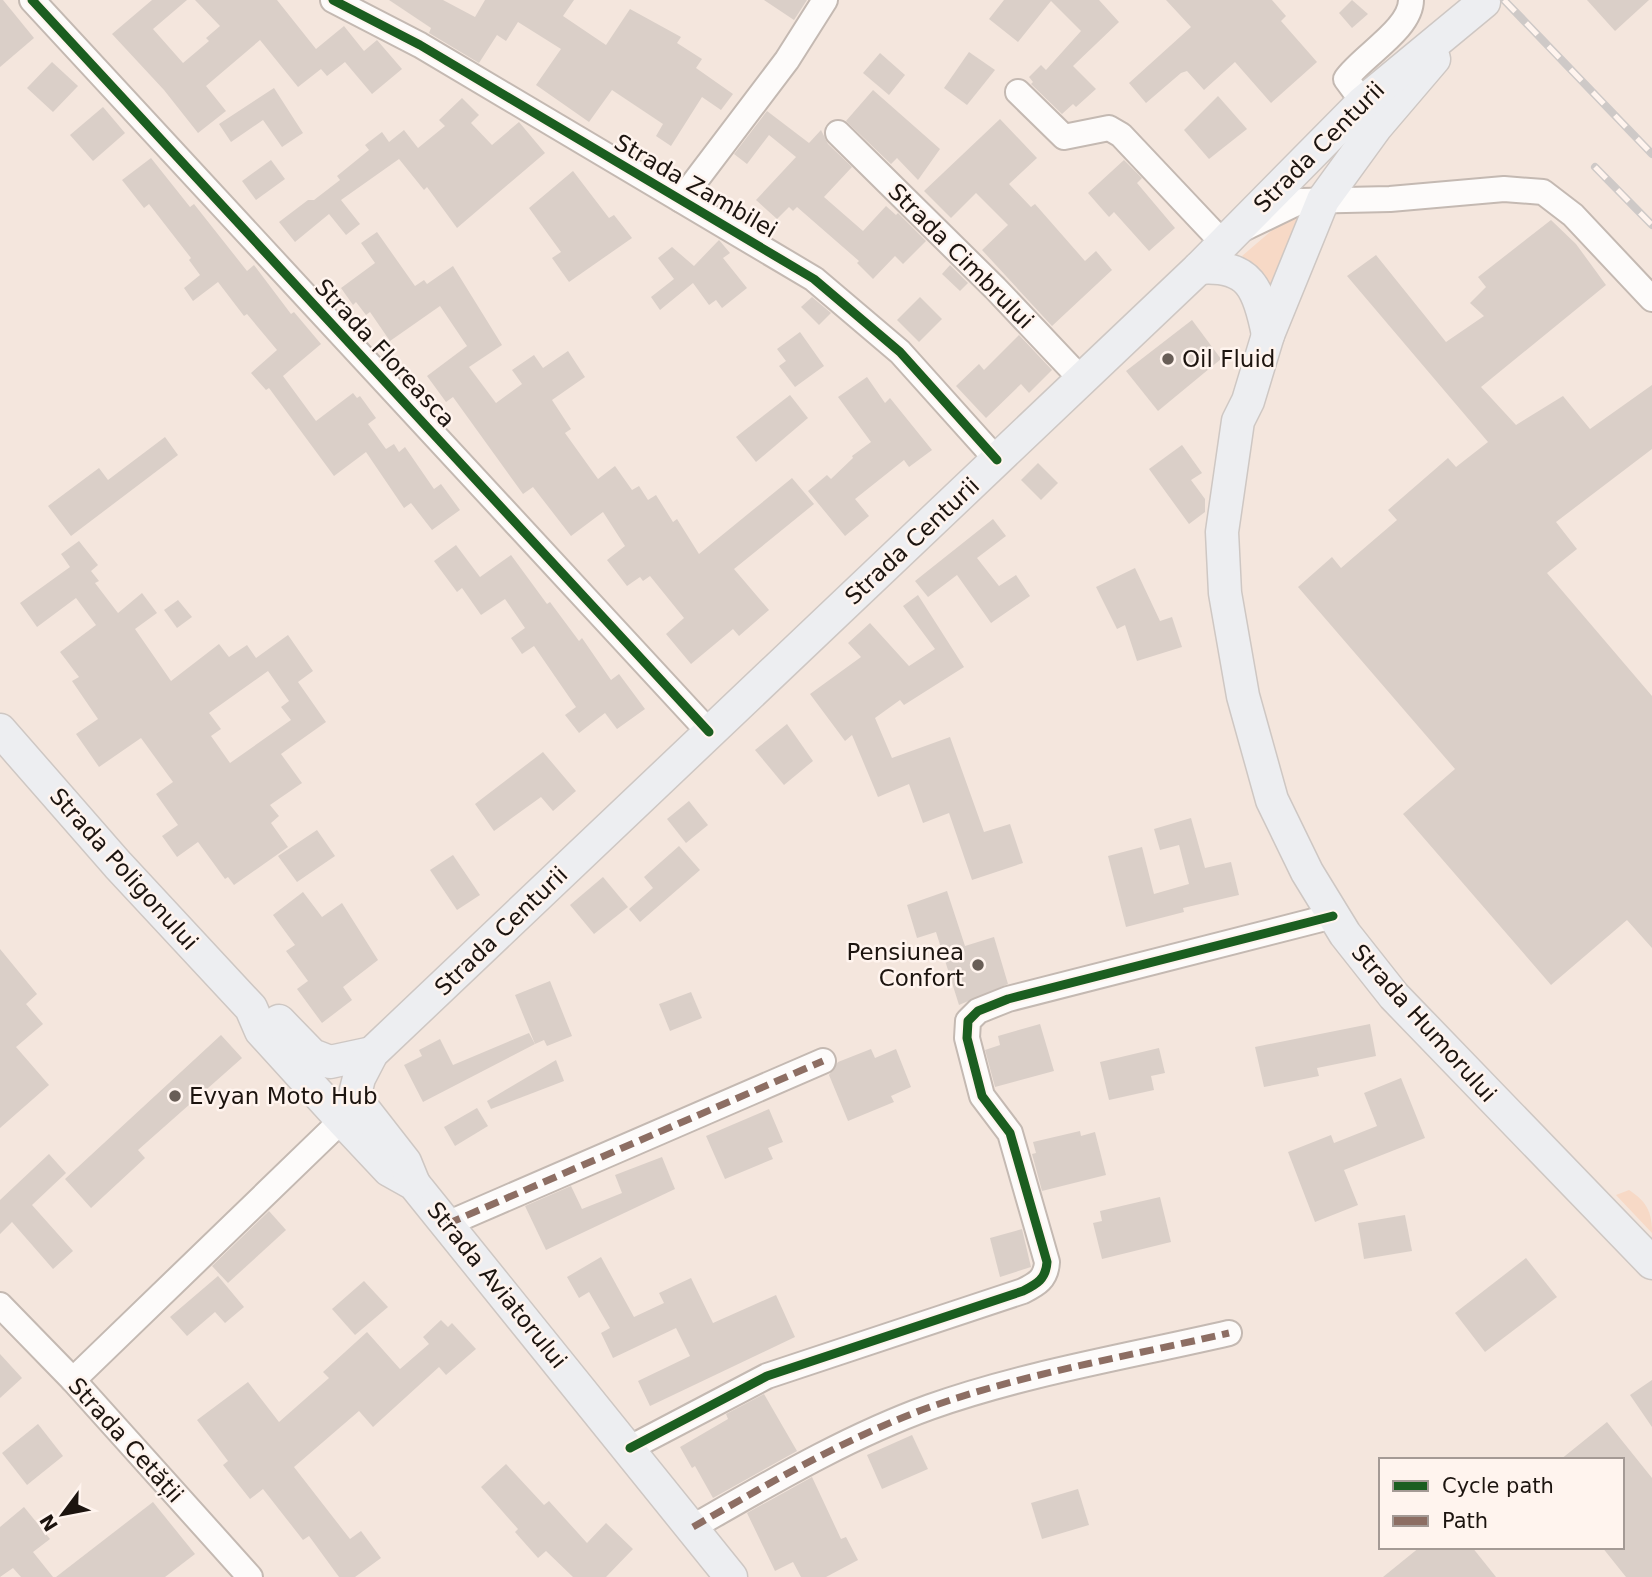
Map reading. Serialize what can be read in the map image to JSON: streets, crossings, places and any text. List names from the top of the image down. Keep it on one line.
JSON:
{"streets":{"main road":["Strada Centurii","Strada Poligonului","Strada Humorului","Strada Aviatorului"],"street":["Strada Zambilei","Strada Cimbrului","Strada Floreasca","Strada Cetății"]},"crossings":[["Strada Centurii","Strada Zambilei"],["Strada Centurii","Strada Cimbrului"],["Strada Centurii","Strada Floreasca"],["Strada Centurii","Strada Humorului"],["Strada Centurii","Strada Aviatorului"],["Strada Poligonului","Strada Aviatorului"]],"places":["Oil Fluid","Pensiunea Confort","Evyan Moto Hub"],"legend":["Cycle path","Path"],"north":"bottom left"}
